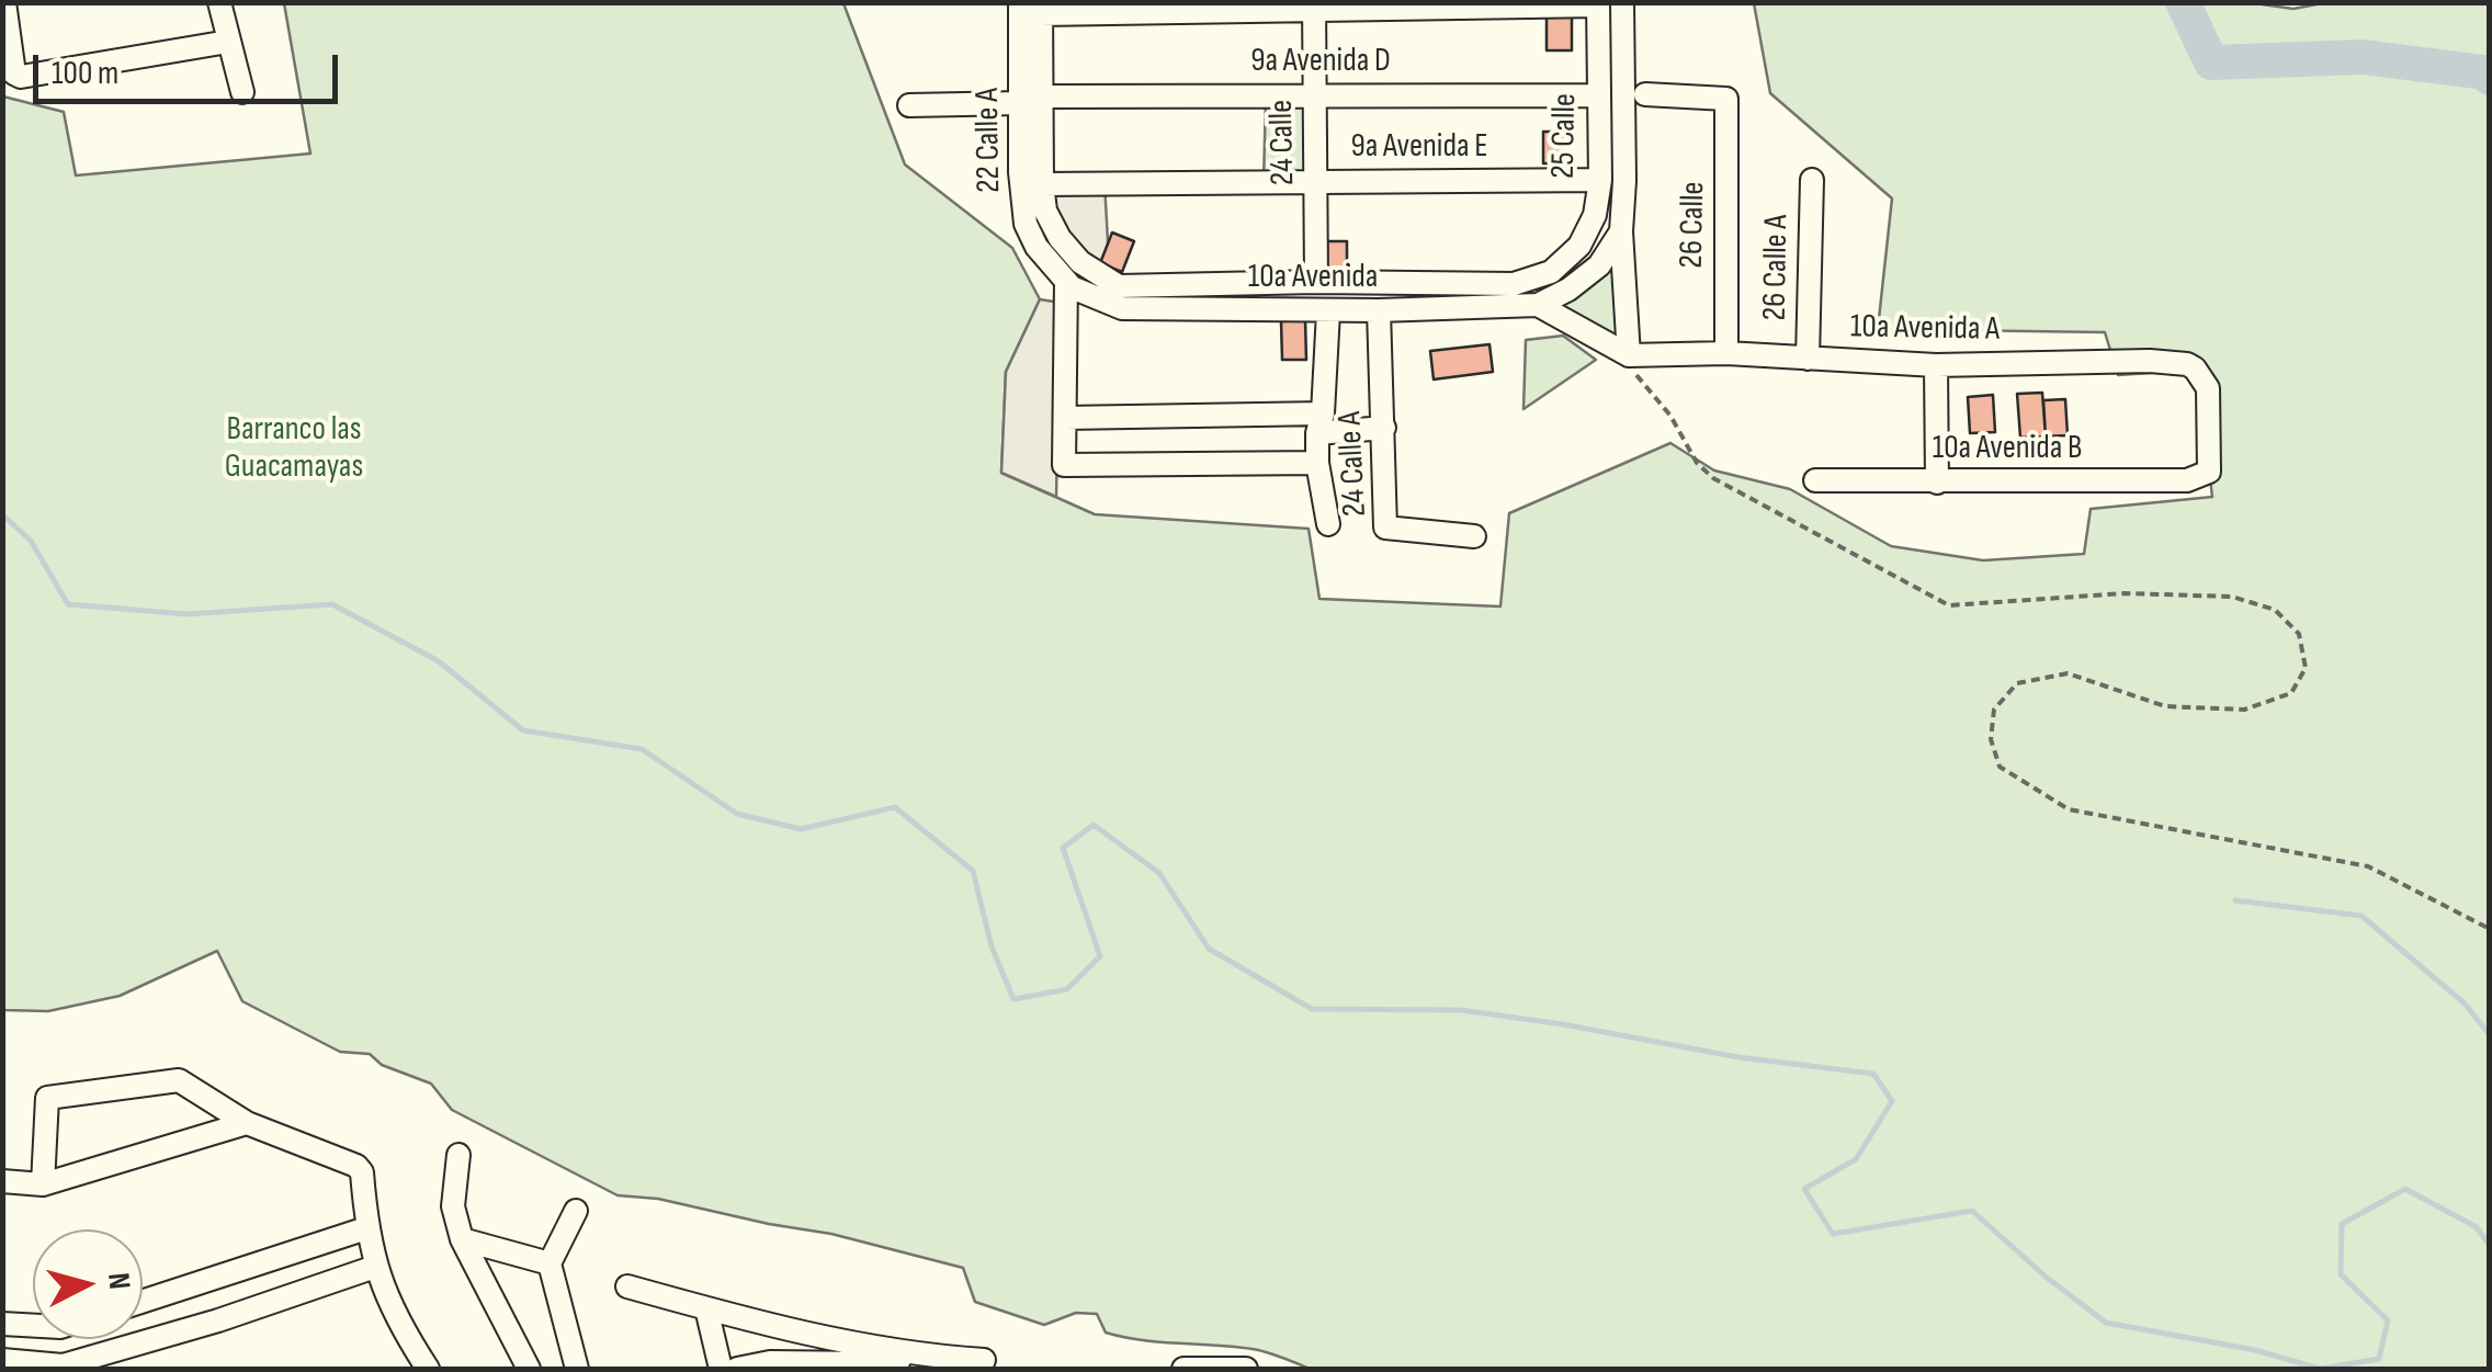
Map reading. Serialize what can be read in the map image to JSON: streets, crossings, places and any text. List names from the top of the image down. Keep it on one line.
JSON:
{"streets":{"street":["9a Avenida D","25 Calle","22 Calle A","24 Calle","9a Avenida E","26 Calle","26 Calle A","10a Avenida","10a Avenida A","10a Avenida B","24 Calle A"]},"crossings":[["9a Avenida D","25 Calle"],["9a Avenida D","22 Calle A"],["9a Avenida D","24 Calle"],["25 Calle","9a Avenida E"],["25 Calle","10a Avenida"],["25 Calle","10a Avenida A"],["22 Calle A","9a Avenida E"],["22 Calle A","10a Avenida"],["24 Calle","9a Avenida E"],["24 Calle","10a Avenida"],["26 Calle","10a Avenida A"],["26 Calle A","10a Avenida A"],["10a Avenida","24 Calle A"],["10a Avenida A","10a Avenida B"]],"parks":["Barranco las Guacamayas"],"scale_bar":"100 m","north":"right"}
